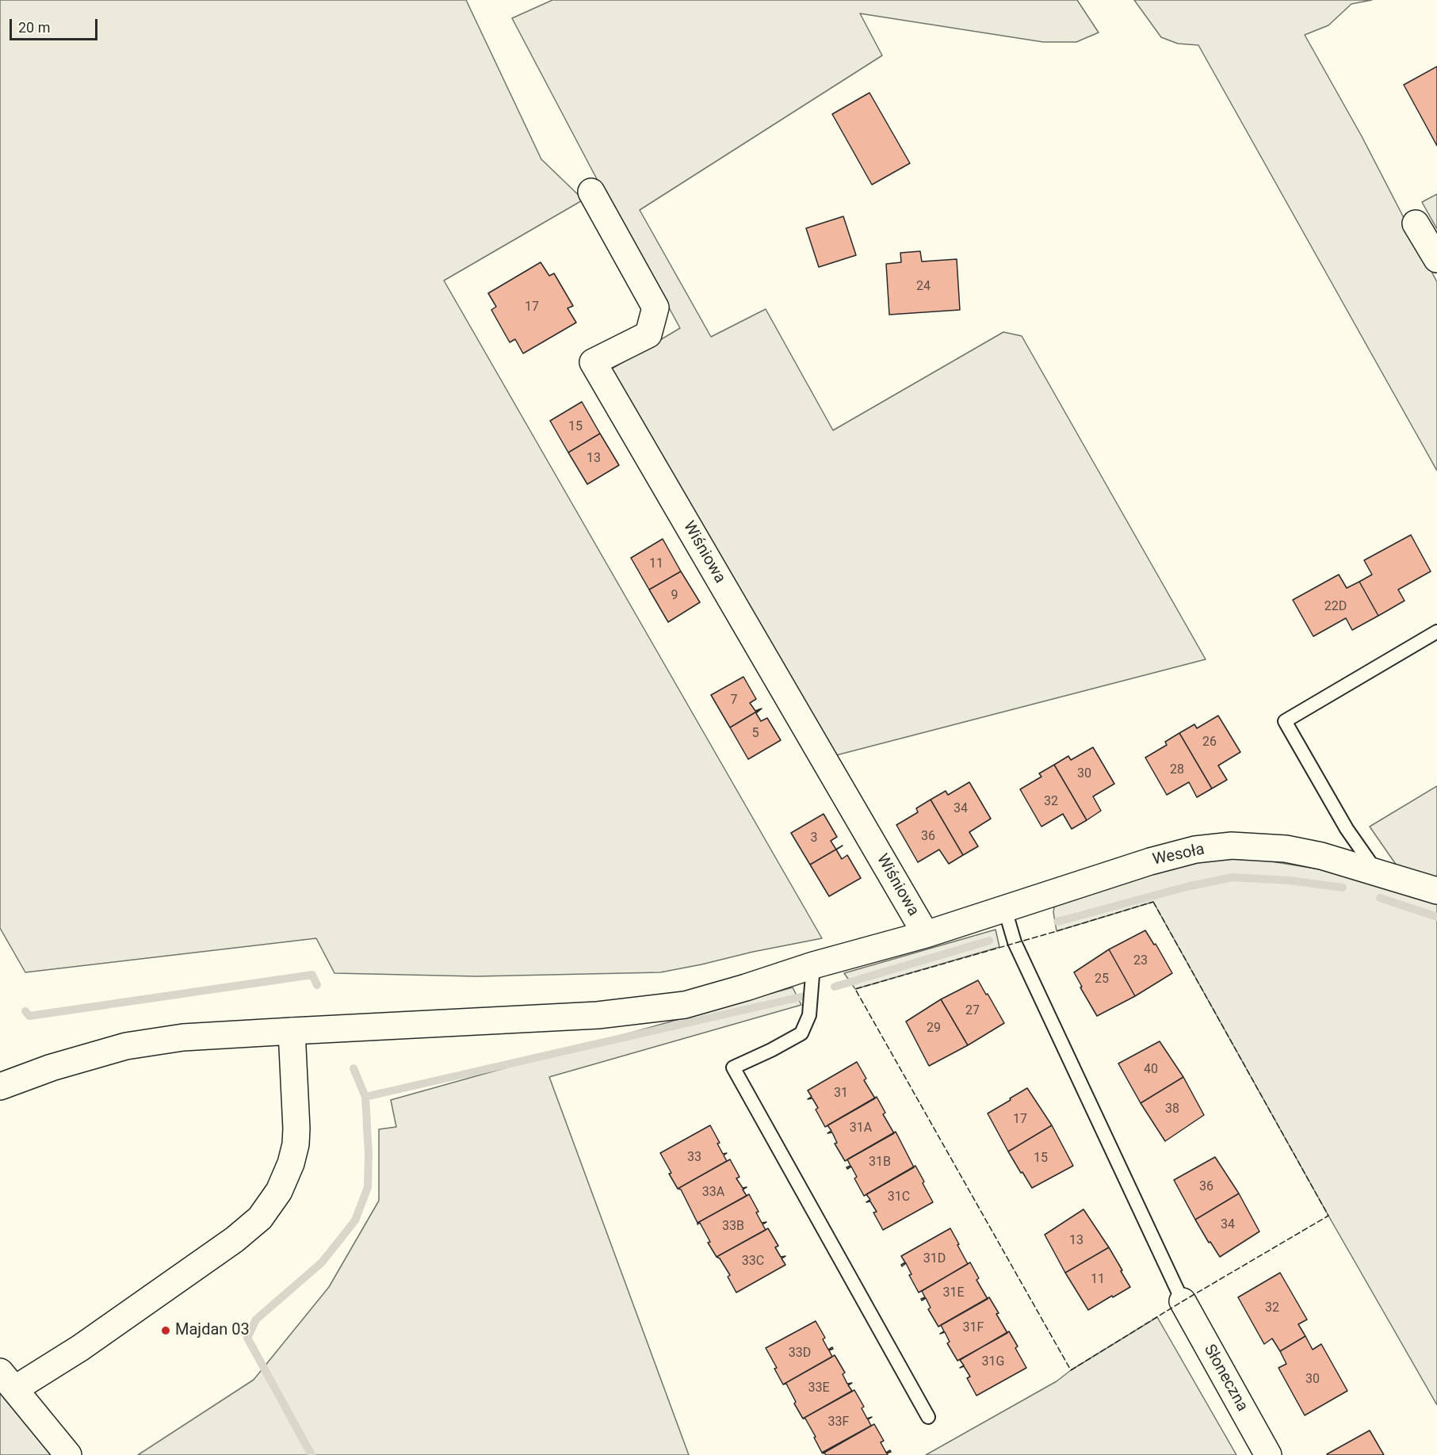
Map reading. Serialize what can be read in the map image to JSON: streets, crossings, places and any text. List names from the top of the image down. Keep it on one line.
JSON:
{"streets":{"street":["Wiśniowa","Wesoła","Słoneczna"]},"crossings":[["Wiśniowa","Wesoła"]],"places":["Majdan 03"],"house_numbers":["24","17","15","13","11","9","22D","7","5","26","28","30","32","34","36","3","23","25","27","29","40","31","38","17","31A","33","15","31B","36","33A","31C","34","33B","13","31D","33C","11","31E","32","31F","33D","31G","30","33E","33F"],"scale_bar":"20 m"}
